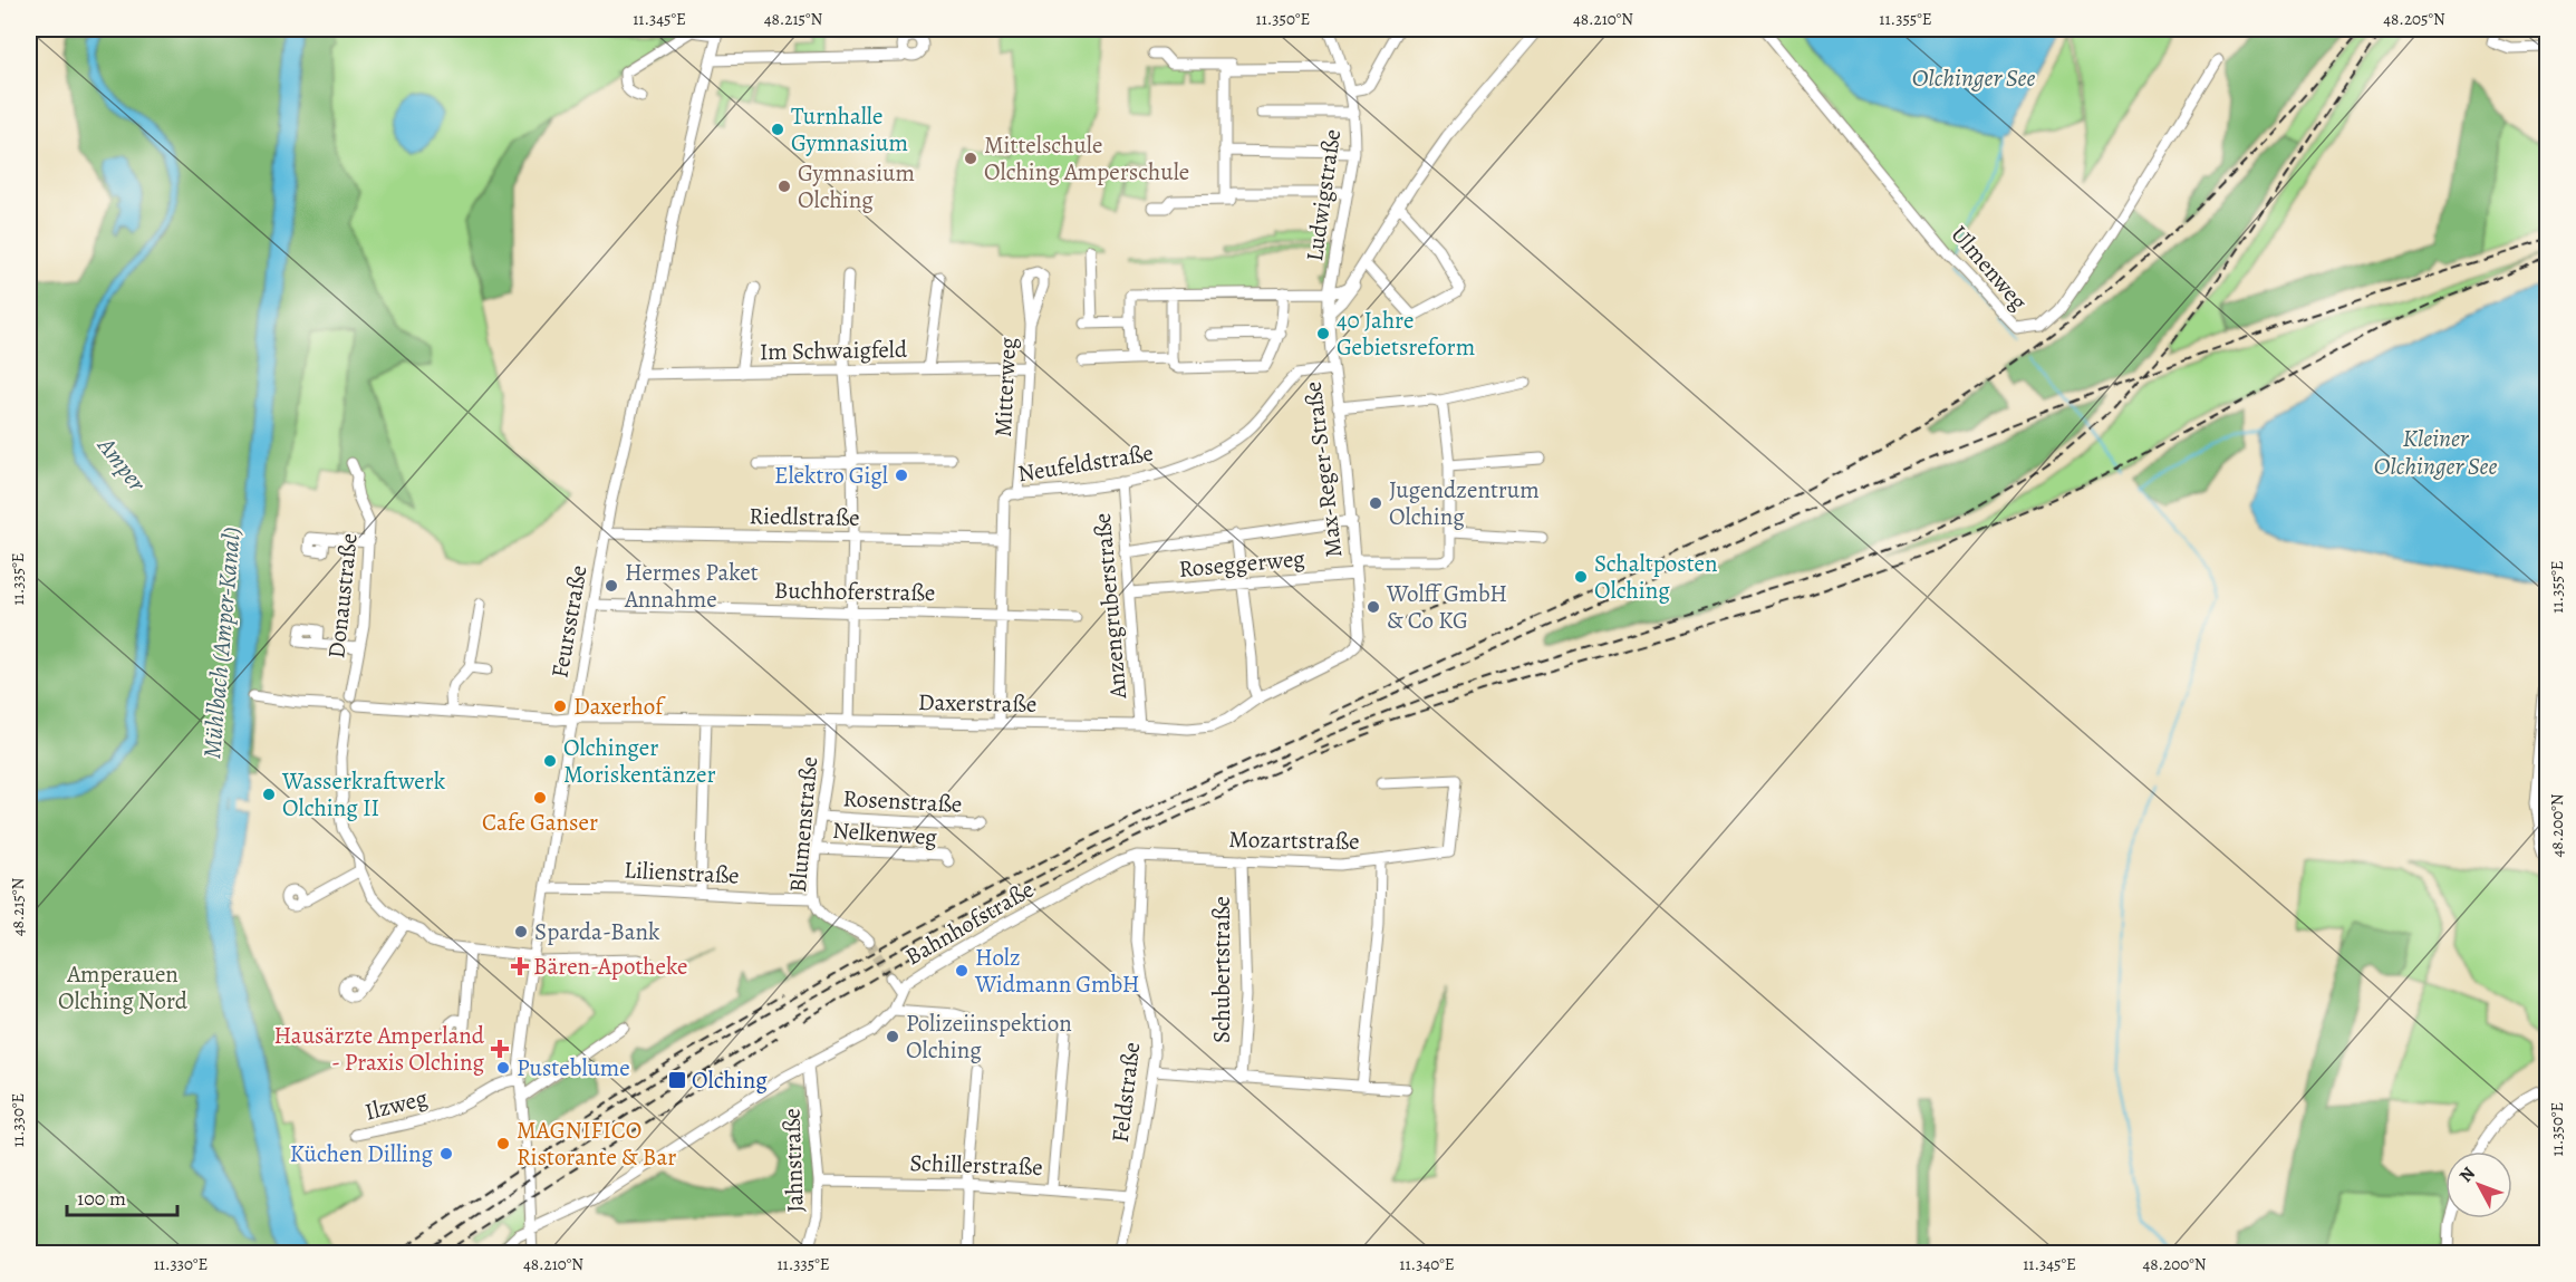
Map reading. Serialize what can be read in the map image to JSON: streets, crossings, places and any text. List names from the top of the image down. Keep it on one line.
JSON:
{"streets":{"street":["Ludwigstraße","Ulmenweg","Im Schwaigfeld","Mitterweg","Neufeldstraße","Max-Reger-Straße","Riedlstraße","Roseggerweg","Buchhoferstraße","Donaustraße","Anzengruberstraße","Feursstraße","Daxerstraße","Rosenstraße","Blumenstraße","Nelkenweg","Mozartstraße","Lilienstraße","Bahnhofstraße","Schubertstraße","Feldstraße","Ilzweg","Jahnstraße","Schillerstraße"]},"crossings":[["Ludwigstraße","Max-Reger-Straße"],["Im Schwaigfeld","Mitterweg"],["Im Schwaigfeld","Feursstraße"],["Mitterweg","Neufeldstraße"],["Mitterweg","Riedlstraße"],["Mitterweg","Buchhoferstraße"],["Mitterweg","Daxerstraße"],["Neufeldstraße","Max-Reger-Straße"],["Neufeldstraße","Anzengruberstraße"],["Max-Reger-Straße","Roseggerweg"],["Max-Reger-Straße","Daxerstraße"],["Riedlstraße","Feursstraße"],["Roseggerweg","Anzengruberstraße"],["Buchhoferstraße","Feursstraße"],["Donaustraße","Daxerstraße"],["Anzengruberstraße","Daxerstraße"],["Feursstraße","Daxerstraße"],["Feursstraße","Lilienstraße"],["Feursstraße","Bahnhofstraße"],["Feursstraße","Ilzweg"],["Daxerstraße","Blumenstraße"],["Rosenstraße","Blumenstraße"],["Blumenstraße","Nelkenweg"],["Blumenstraße","Lilienstraße"],["Mozartstraße","Bahnhofstraße"],["Mozartstraße","Schubertstraße"],["Mozartstraße","Feldstraße"],["Bahnhofstraße","Feldstraße"],["Bahnhofstraße","Jahnstraße"],["Feldstraße","Schillerstraße"],["Jahnstraße","Schillerstraße"]],"water":["Olchinger See","Kleiner Olchinger See","Amper","Mühlbach (Amper-Kanal)"],"parks":["Amperauen Olching Nord"],"places":{"other":["Turnhalle Gymnasium","Mittelschule Olching Amperschule","Gymnasium Olching","40 Jahre Gebietsreform","Elektro Gigl","Jugendzentrum Olching","Schaltposten Olching","Hermes Paket Annahme","Wolff GmbH & Co KG","Daxerhof","Olchinger Moriskentänzer","Wasserkraftwerk Olching II","Cafe Ganser","Sparda-Bank","Holz Widmann GmbH","Polizeiinspektion Olching","Pusteblume","MAGNIFICO Ristorante & Bar","Küchen Dilling"],"health":["Bären-Apotheke","Hausärzte Amperland - Praxis Olching"],"transit":["Olching"]},"scale_bar":"100 m","north":"top left","coordinates":["11.345°E","48.215°N","11.350°E","48.210°N","11.355°E","48.205°N","11.335°E","48.200°N","11.330°E","11.340°E"]}
